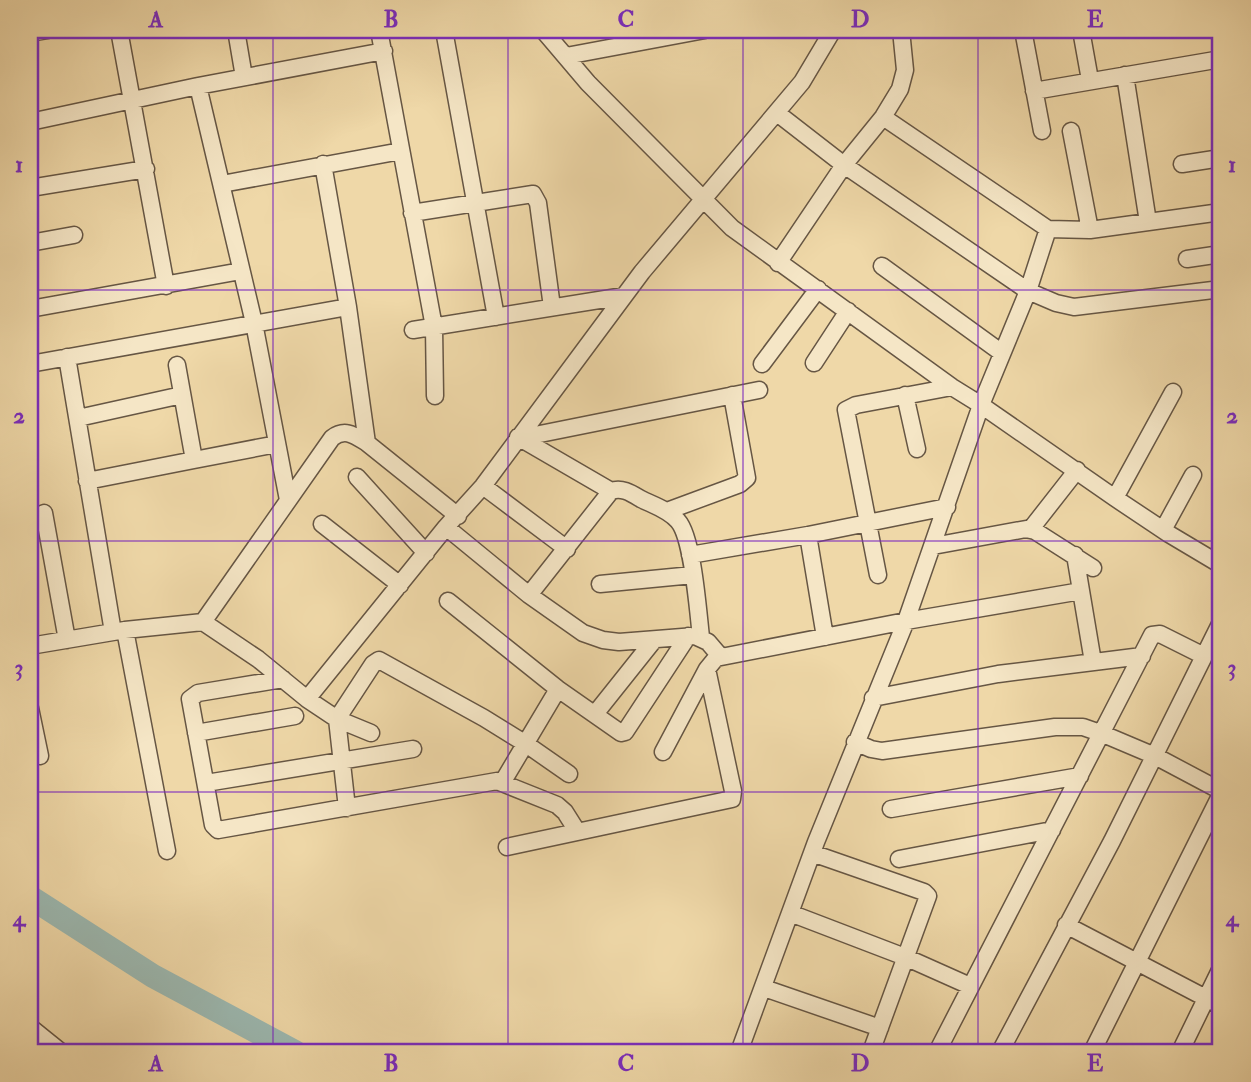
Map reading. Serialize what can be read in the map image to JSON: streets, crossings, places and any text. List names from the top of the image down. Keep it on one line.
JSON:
{"grid":{"columns":["A","B","C","D","E"],"rows":["1","2","3","4"]}}
